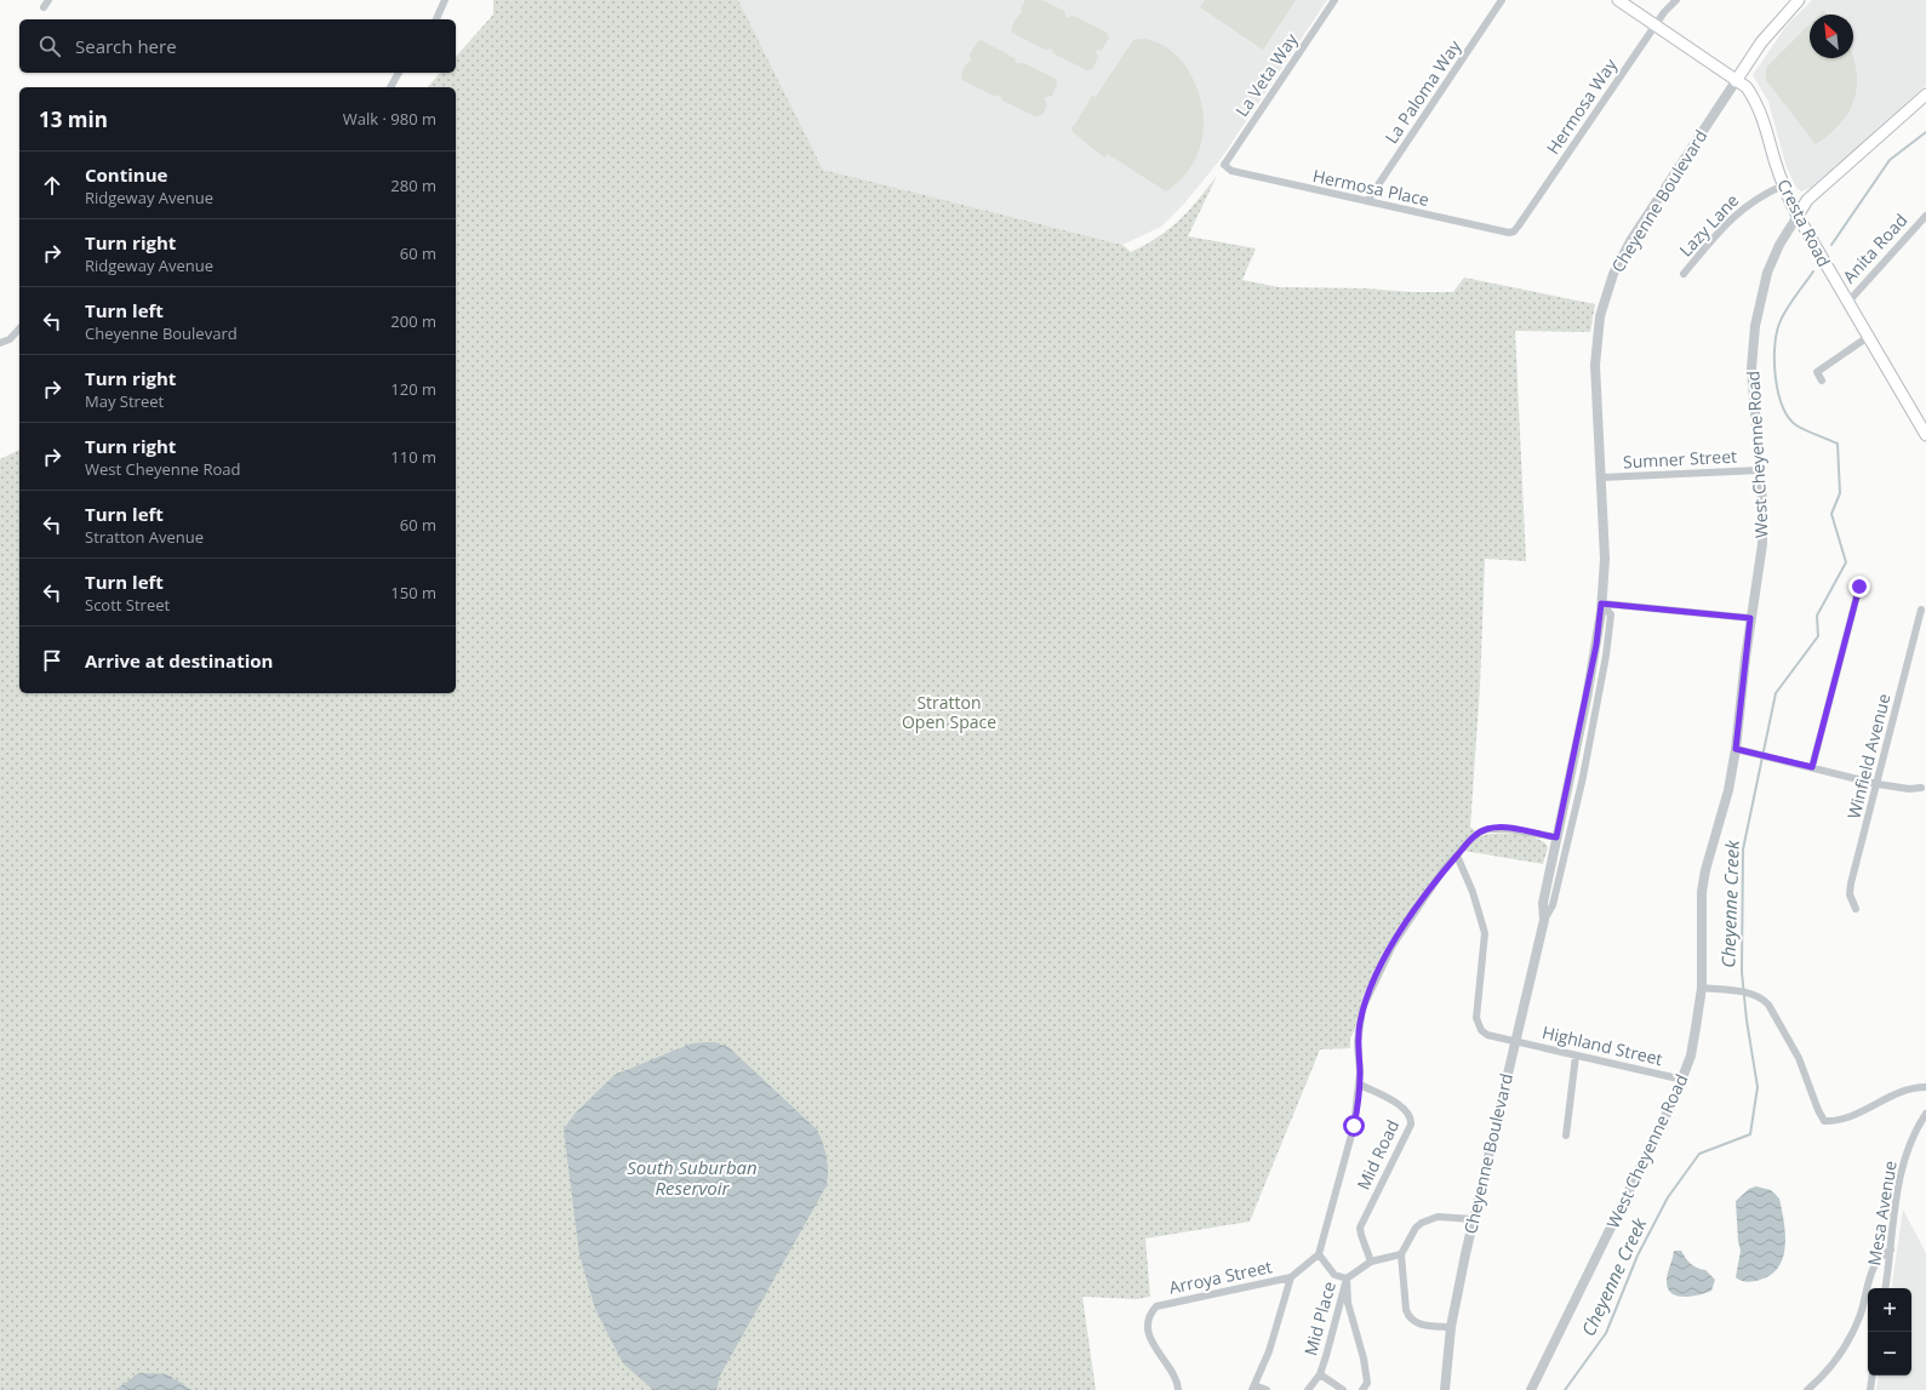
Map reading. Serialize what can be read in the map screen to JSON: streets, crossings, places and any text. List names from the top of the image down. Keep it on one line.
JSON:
{"streets":{"main road":["Cheyenne Boulevard","Cresta Road","West Cheyenne Road"],"street":["La Veta Way","La Paloma Way","Hermosa Way","Hermosa Place","Lazy Lane","Anita Road","Sumner Street","Winfield Avenue","Highland Street","Mid Road","Mesa Avenue","Arroya Street","Mid Place"]},"crossings":[["La Veta Way","Hermosa Place"],["La Paloma Way","Hermosa Place"],["Hermosa Way","Hermosa Place"],["Hermosa Way","Cresta Road"],["Cheyenne Boulevard","Cresta Road"],["Cheyenne Boulevard","Sumner Street"],["Cheyenne Boulevard","Highland Street"],["Cresta Road","Lazy Lane"],["Cresta Road","Anita Road"],["Cresta Road","West Cheyenne Road"],["West Cheyenne Road","Sumner Street"],["West Cheyenne Road","Highland Street"]],"water":["Cheyenne Creek","South Suburban Reservoir"],"parks":["Stratton Open Space"],"north":"top left","page":{"search":"Search here","heading":["13 min","Walk · 980 m"],"list":[["Continue","Ridgeway Avenue","280 m"],["Turn right","Ridgeway Avenue","60 m"],["Turn left","Cheyenne Boulevard","200 m"],["Turn right","May Street","120 m"],["Turn right","West Cheyenne Road","110 m"],["Turn left","Stratton Avenue","60 m"],["Turn left","Scott Street","150 m"],"Arrive at destination"],"map_buttons":["+","−"]}}
